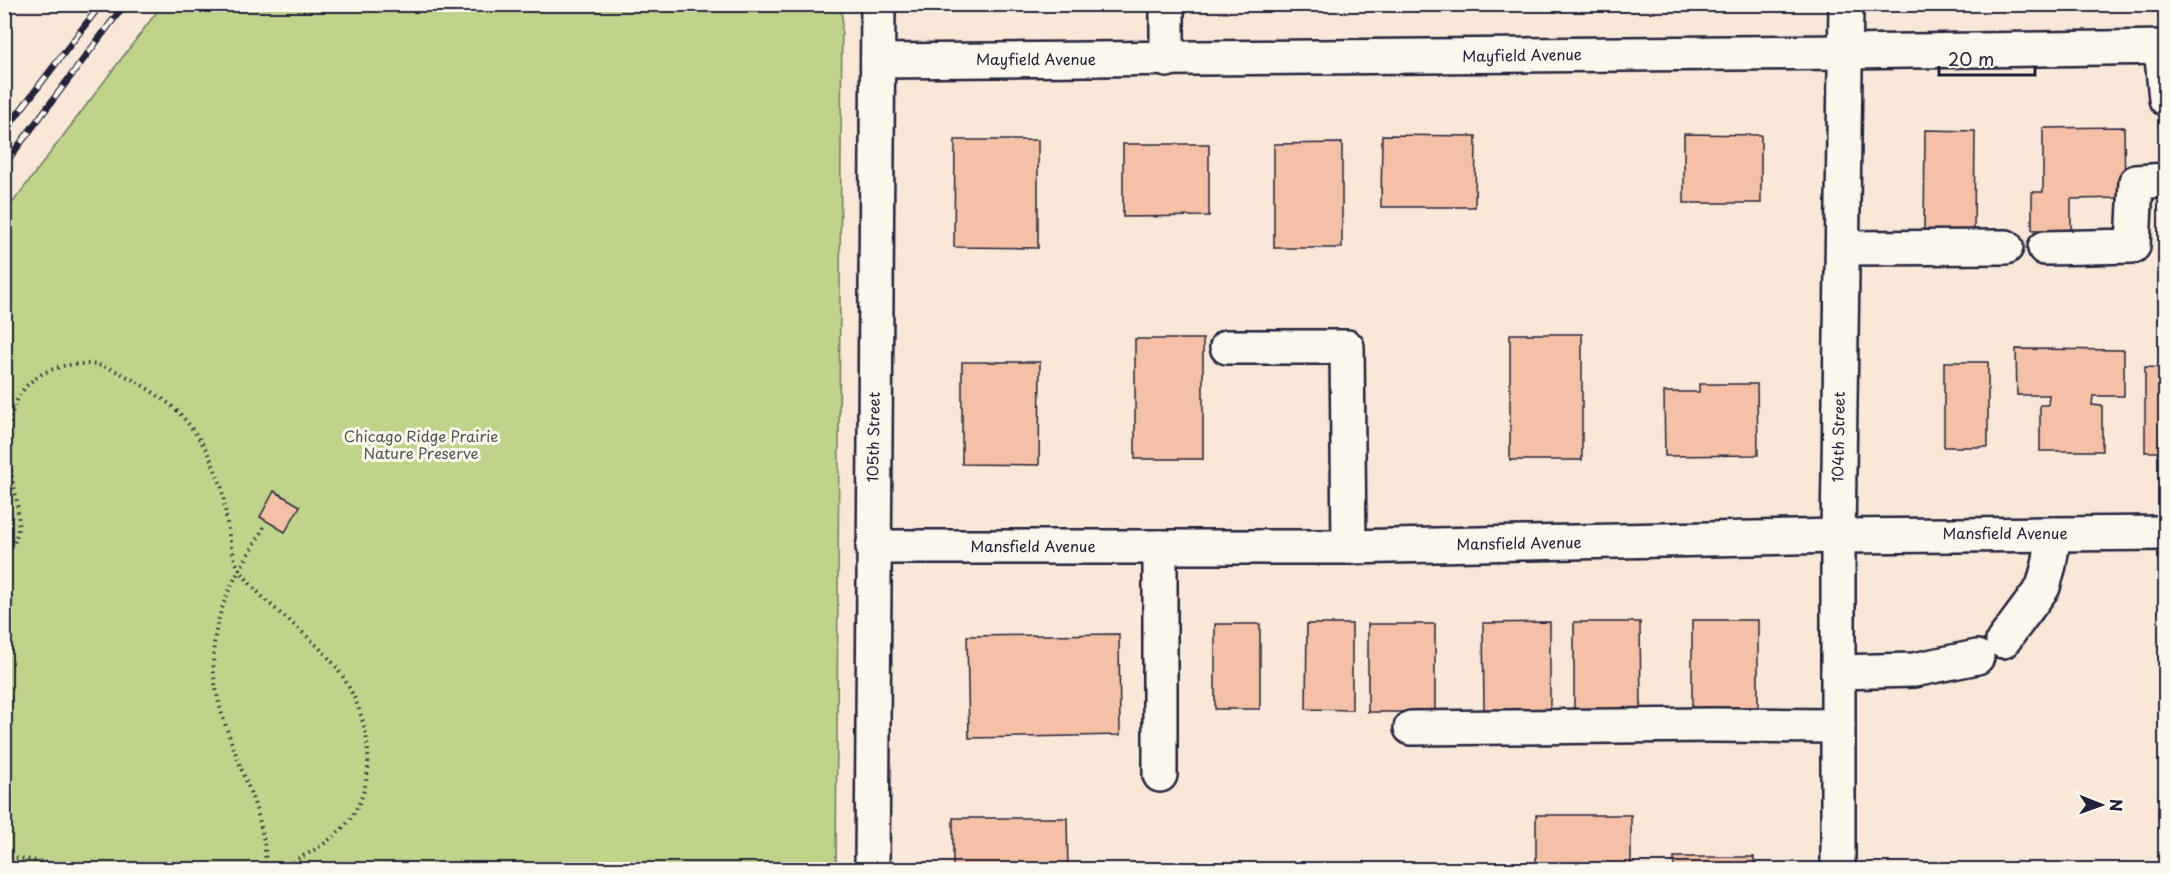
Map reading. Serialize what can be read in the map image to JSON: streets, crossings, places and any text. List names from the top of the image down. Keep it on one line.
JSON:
{"streets":{"street":["Mayfield Avenue","105th Street","104th Street","Mansfield Avenue"]},"crossings":[["Mayfield Avenue","105th Street"],["Mayfield Avenue","104th Street"],["105th Street","Mansfield Avenue"],["104th Street","Mansfield Avenue"]],"parks":["Chicago Ridge Prairie Nature Preserve"],"scale_bar":"20 m","north":"right"}
